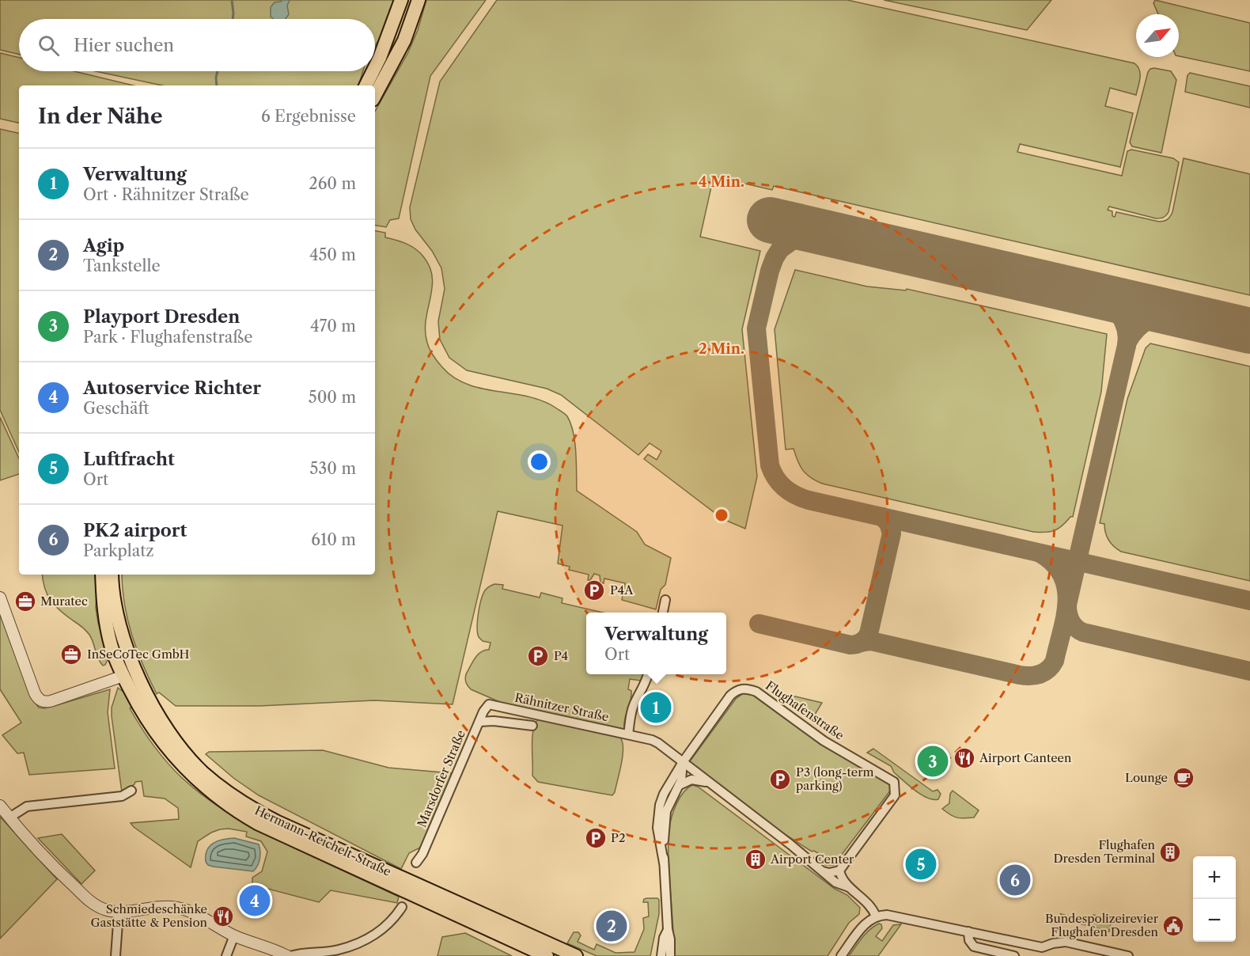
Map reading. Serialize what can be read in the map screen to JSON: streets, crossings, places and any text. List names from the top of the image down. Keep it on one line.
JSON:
{"streets":{"main road":["Hermann-Reichelt-Straße"],"street":["Rähnitzer Straße","Flughafenstraße","Marsdorfer Straße"]},"crossings":[["Rähnitzer Straße","Flughafenstraße"],["Rähnitzer Straße","Marsdorfer Straße"]],"places":{"parking":["P4A","P4","P3 (long-term parking)","P2"],"office":["Muratec","InSeCoTec GmbH"],"restaurant":["Airport Canteen","Schmiedeschänke Gaststätte & Pension"],"cafe":["Lounge"],"building":["Flughafen Dresden Terminal","Airport Center"],"public building":["Bundespolizeirevier Flughafen Dresden"]},"north":"top right","page":{"search":"Hier suchen","heading":["In der Nähe","6 Ergebnisse"],"list":[{"mark":"1","name":"Verwaltung","note":"Ort · Rähnitzer Straße","value":"260 m"},{"mark":"2","name":"Agip","note":"Tankstelle","value":"450 m"},{"mark":"3","name":"Playport Dresden","note":"Park · Flughafenstraße","value":"470 m"},{"mark":"4","name":"Autoservice Richter","note":"Geschäft","value":"500 m"},{"mark":"5","name":"Luftfracht","note":"Ort","value":"530 m"},{"mark":"6","name":"PK2 airport","note":"Parkplatz","value":"610 m"}],"popup":["Verwaltung","Ort"],"pins":["1","3","5","6","4","2"],"map_buttons":["+","−"]},"rings":["4 Min.","2 Min."]}
